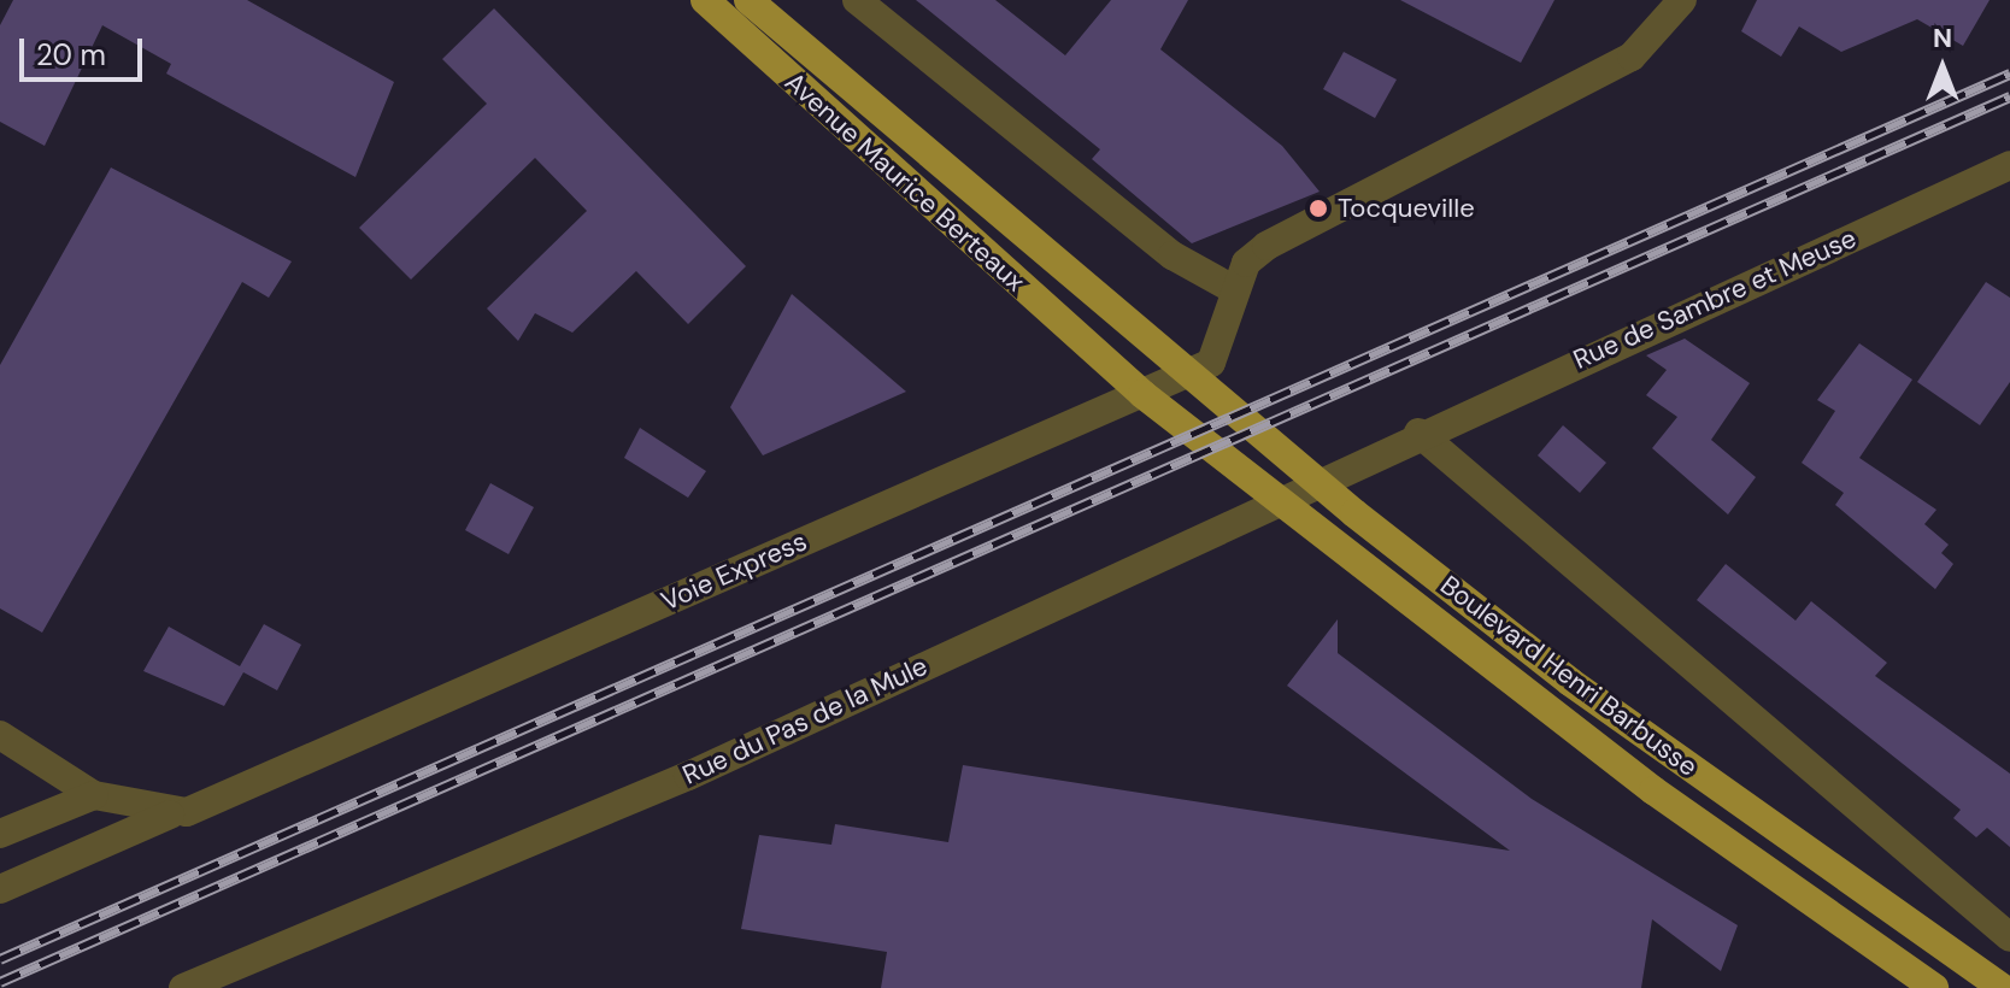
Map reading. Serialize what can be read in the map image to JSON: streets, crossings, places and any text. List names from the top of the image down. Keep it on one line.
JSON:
{"streets":{"main road":["Avenue Maurice Berteaux","Boulevard Henri Barbusse"],"street":["Rue de Sambre et Meuse","Voie Express","Rue du Pas de la Mule"]},"crossings":[["Avenue Maurice Berteaux","Boulevard Henri Barbusse"],["Rue de Sambre et Meuse","Rue du Pas de la Mule"]],"places":["Tocqueville"],"scale_bar":"20 m","north":"top"}
